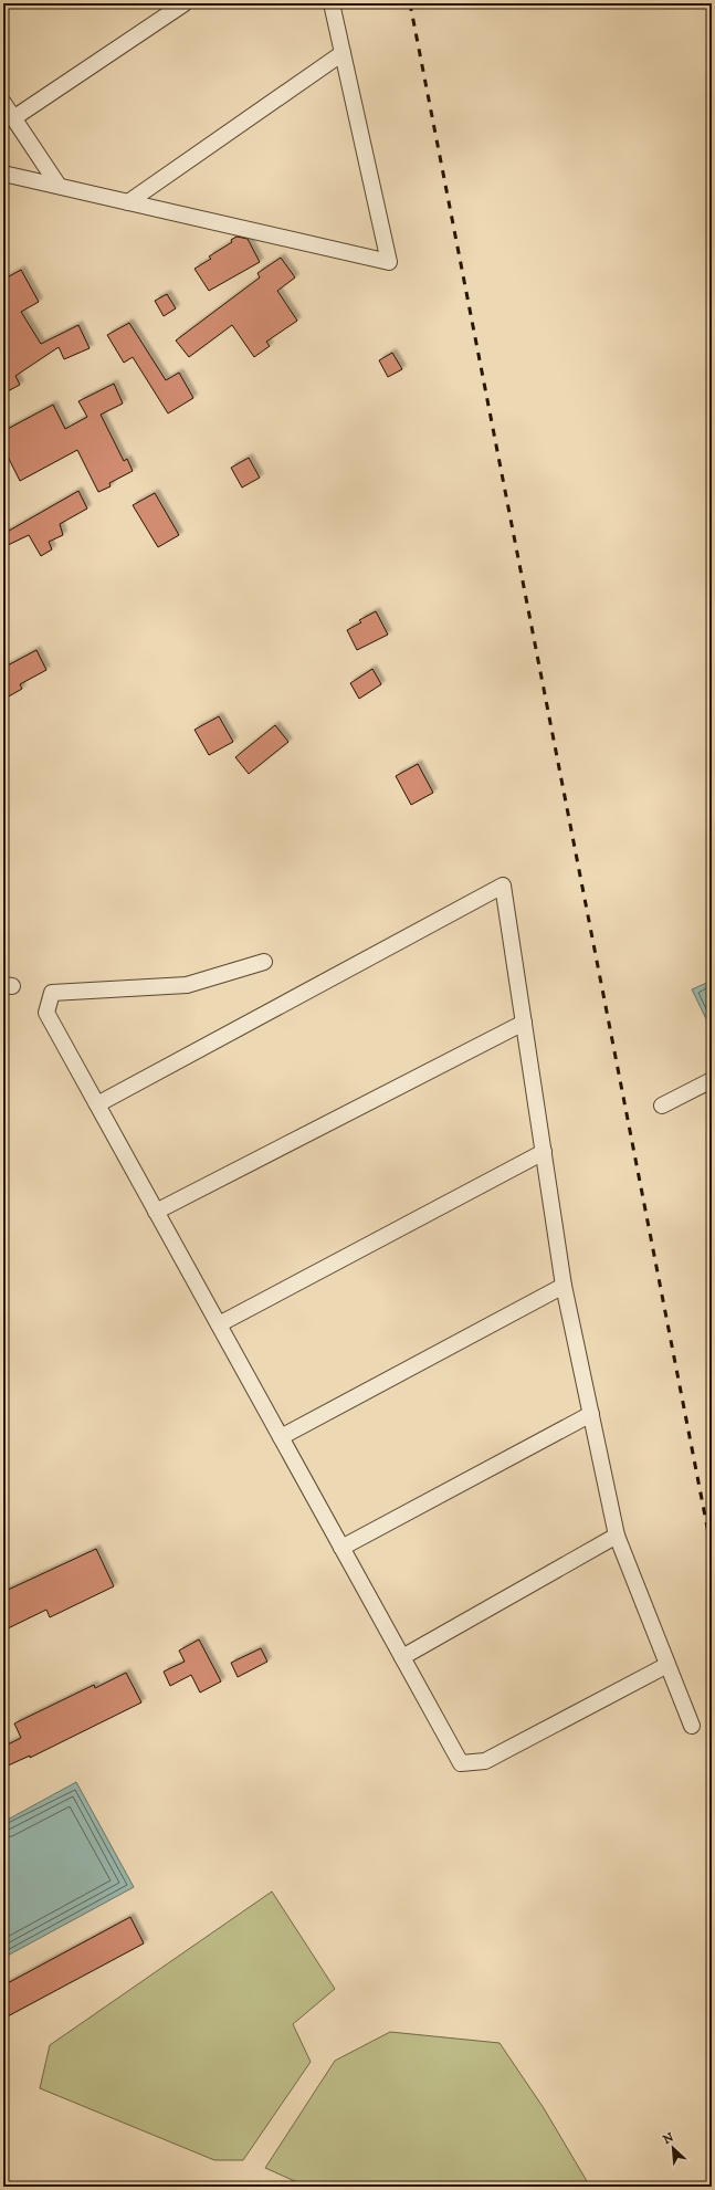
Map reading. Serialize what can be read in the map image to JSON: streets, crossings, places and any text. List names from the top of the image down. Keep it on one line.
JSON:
{"north":"top left"}
